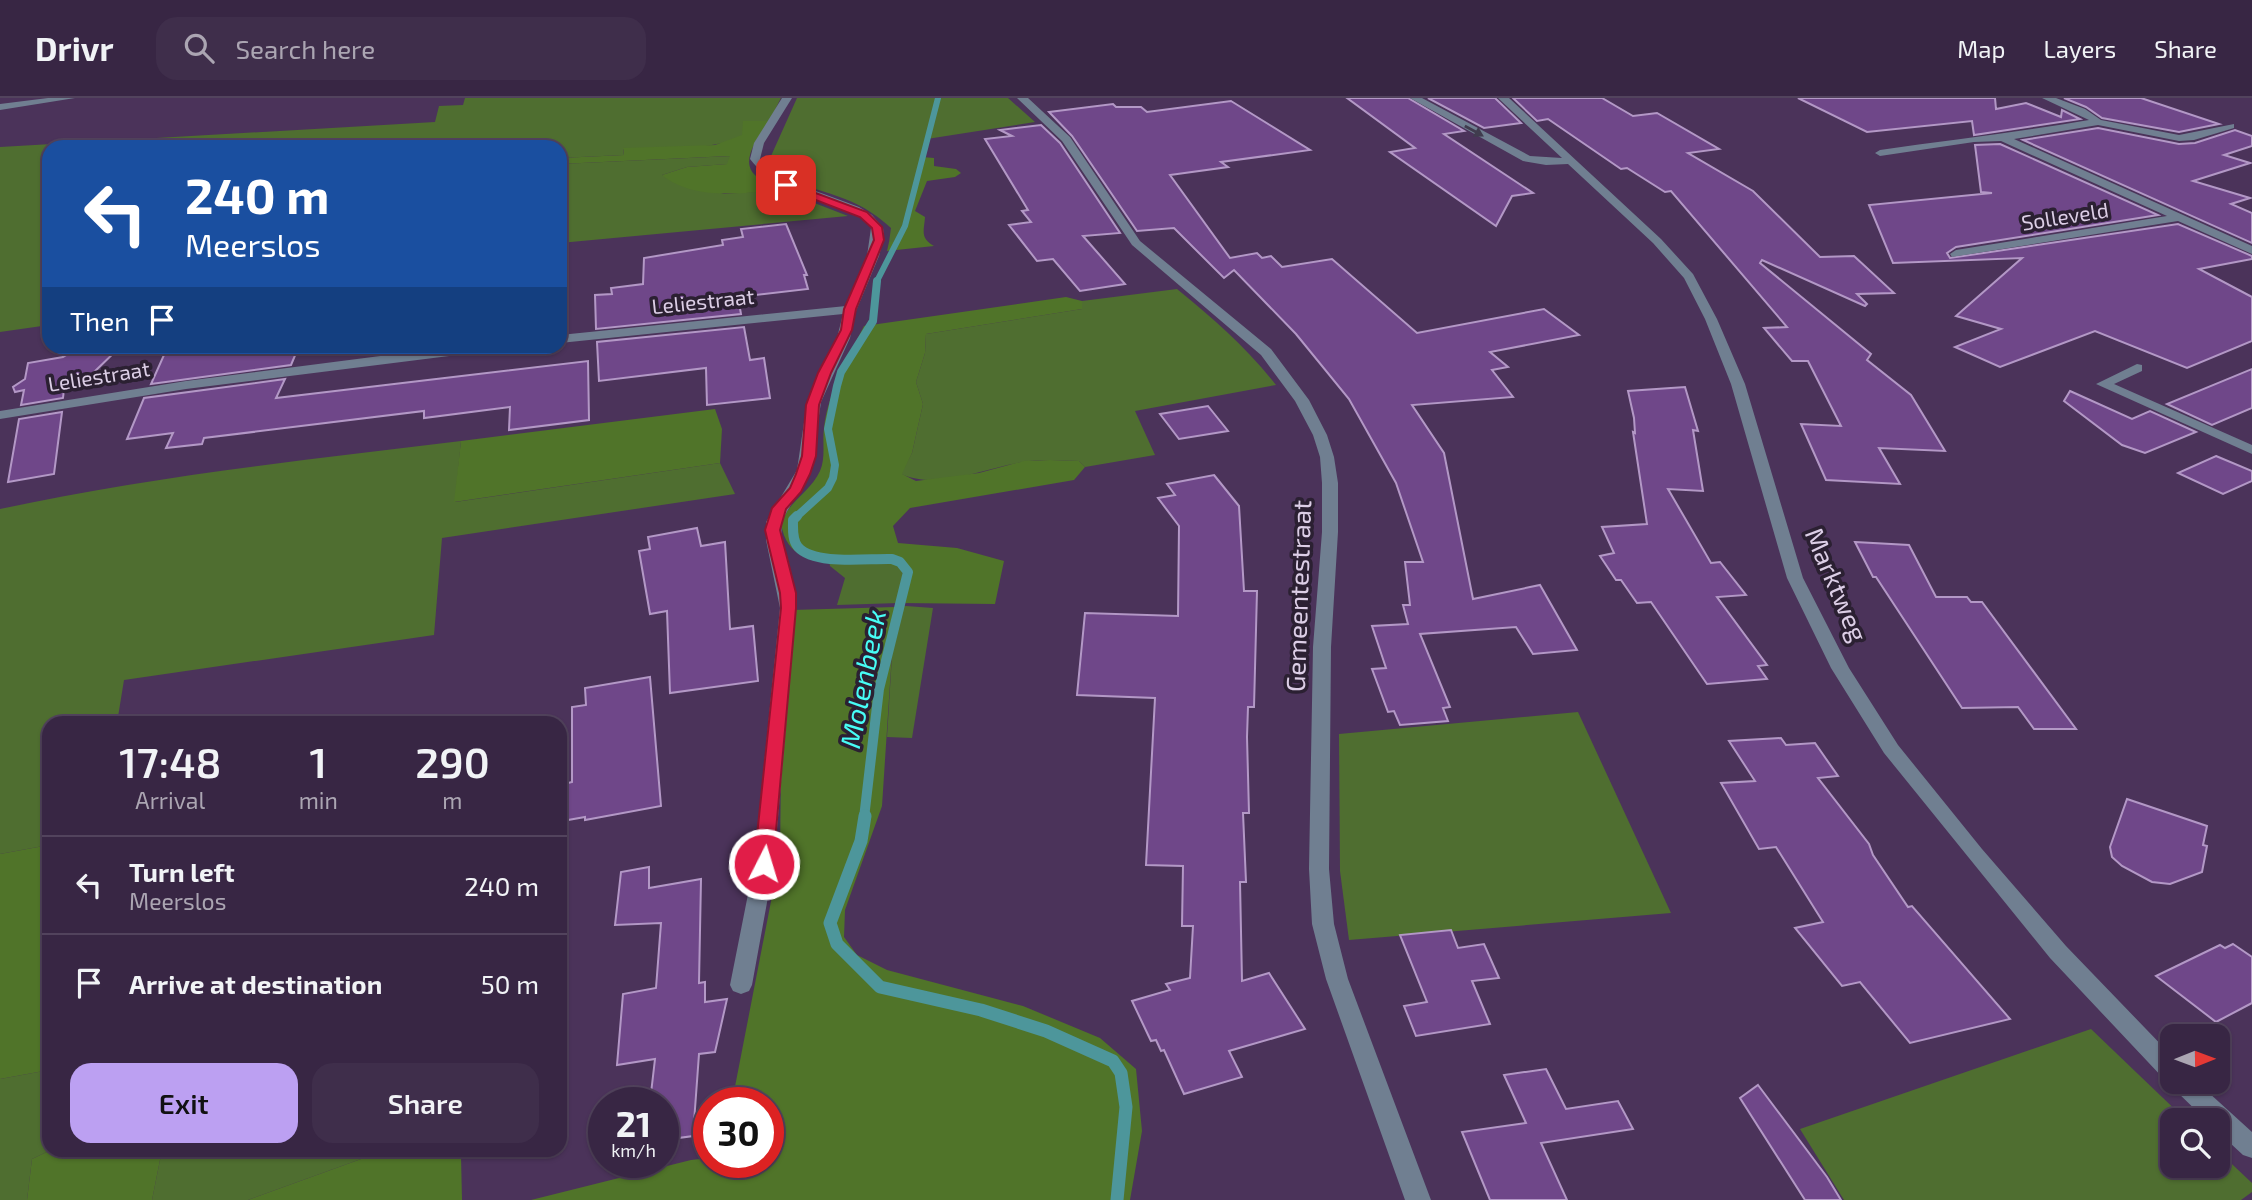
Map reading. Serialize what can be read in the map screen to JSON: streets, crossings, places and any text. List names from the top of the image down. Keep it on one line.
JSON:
{"streets":{"street":["Solleveld","Leliestraat","Marktweg","Gemeentestraat"]},"water":["Molenbeek"],"north":"right","page":{"header":"Drivr","search":"Search here","nav":["Map","Layers","Share"],"turn":["240 m","Meerslos"],"then":"Then","eta":["17:48","Arrival","1","min","290","m"],"list":[{"name":"Turn left","note":"Meerslos","value":"240 m"},{"name":"Arrive at destination","value":"50 m"}],"buttons":["Exit","Share"],"speed":"21 km/h","limit":"30"}}
